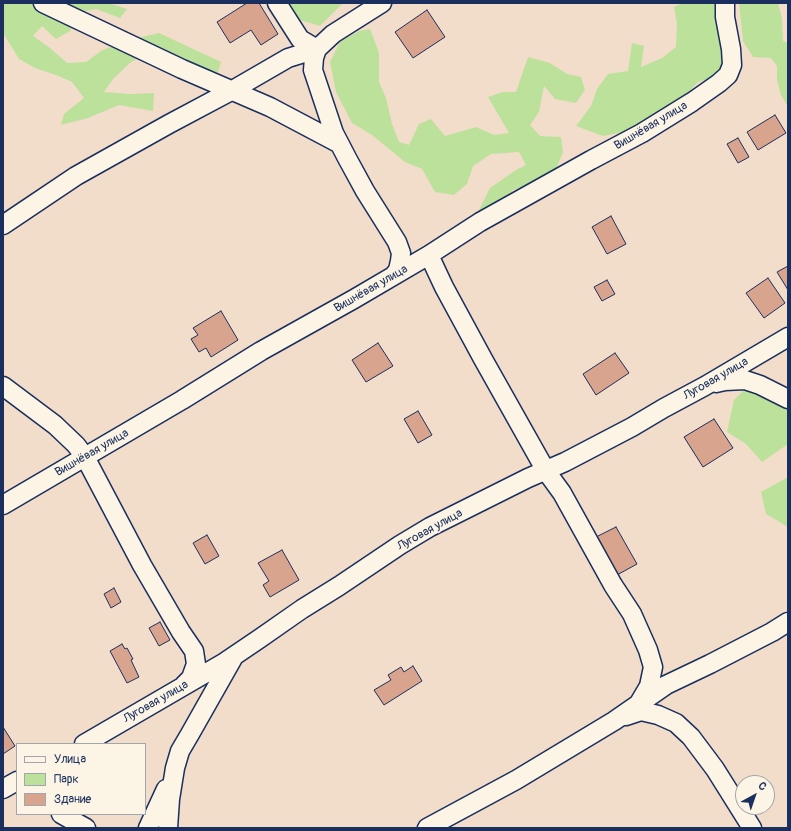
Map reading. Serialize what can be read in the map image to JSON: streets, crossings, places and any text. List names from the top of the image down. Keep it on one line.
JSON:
{"streets":{"street":["Вишнёвая улица","Луговая улица"]},"legend":["Улица","Парк","Здание"],"north":"top right"}
